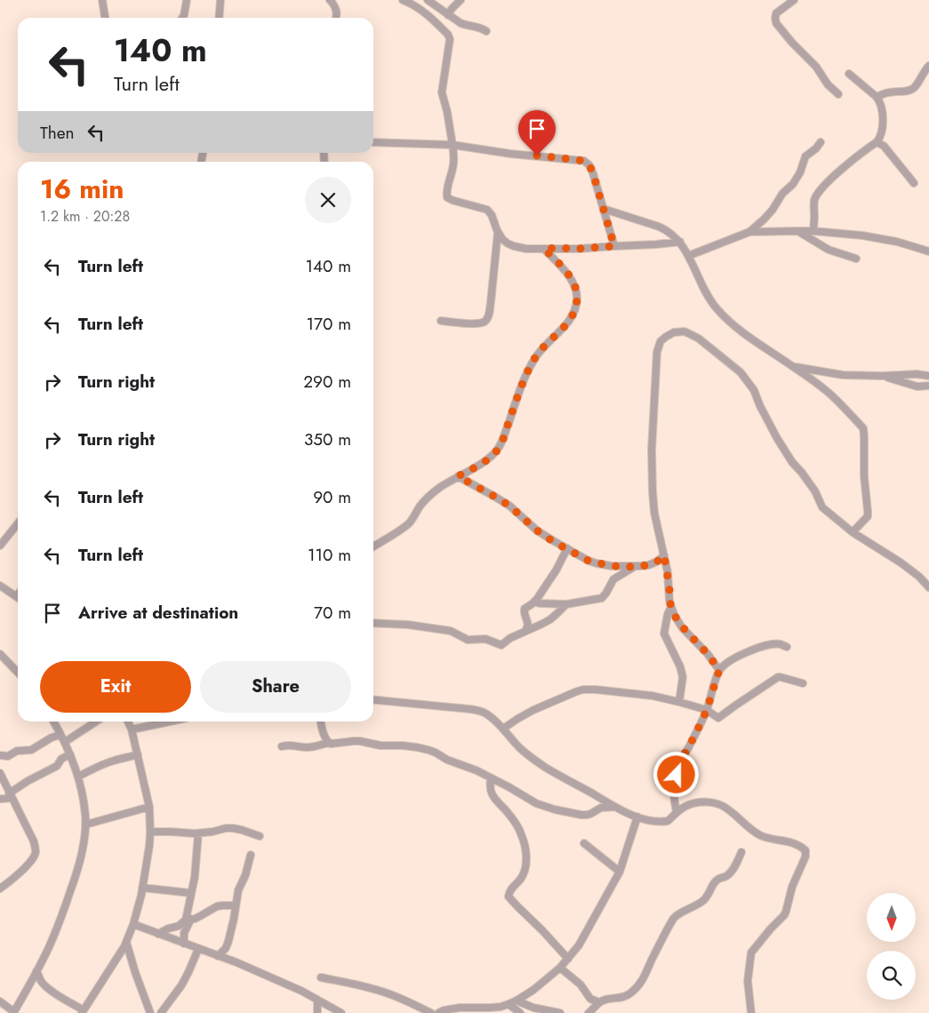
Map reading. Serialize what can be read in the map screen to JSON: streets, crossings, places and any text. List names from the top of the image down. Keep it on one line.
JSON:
{"north":"bottom","page":{"turn":["140 m","Turn left"],"then":"Then","heading":["16 min","1.2 km · 20:28"],"list":[{"name":"Turn left","value":"140 m"},{"name":"Turn left","value":"170 m"},{"name":"Turn right","value":"290 m"},{"name":"Turn right","value":"350 m"},{"name":"Turn left","value":"90 m"},{"name":"Turn left","value":"110 m"},{"name":"Arrive at destination","value":"70 m"}],"buttons":["Exit","Share"]}}
